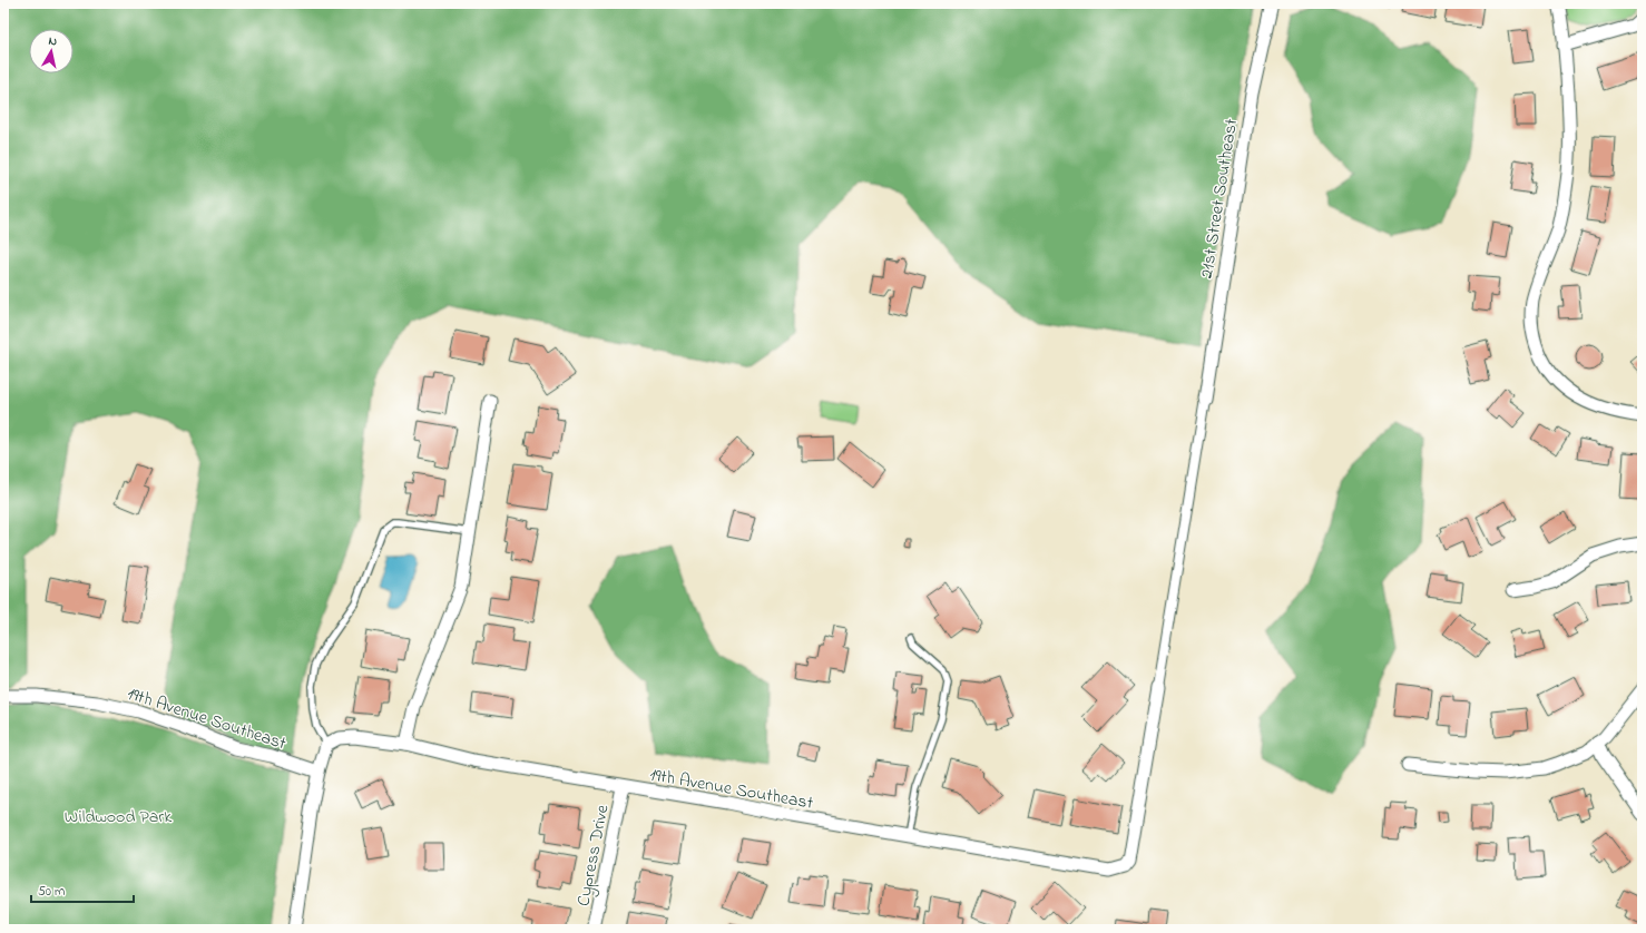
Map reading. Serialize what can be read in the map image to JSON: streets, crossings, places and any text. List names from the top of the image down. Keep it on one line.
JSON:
{"streets":{"street":["21st Street Southeast","19th Avenue Southeast","Cypress Drive"]},"crossings":[["19th Avenue Southeast","Cypress Drive"]],"parks":["Wildwood Park"],"scale_bar":"50 m","north":"top"}
